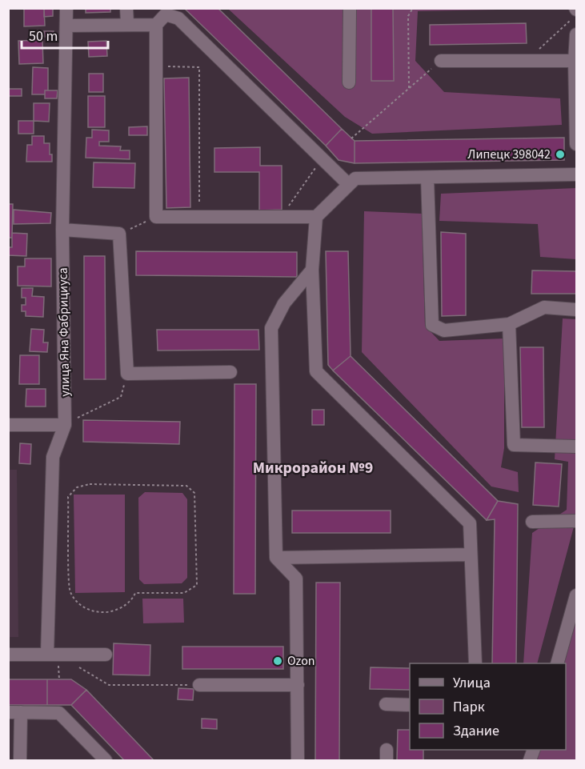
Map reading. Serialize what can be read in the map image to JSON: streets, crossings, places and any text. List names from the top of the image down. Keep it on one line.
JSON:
{"streets":{"street":["улица Яна Фабрициуса"]},"districts":["Микрорайон №9"],"places":["Липецк 398042","Ozon"],"legend":["Улица","Парк","Здание"],"scale_bar":"50 m"}
